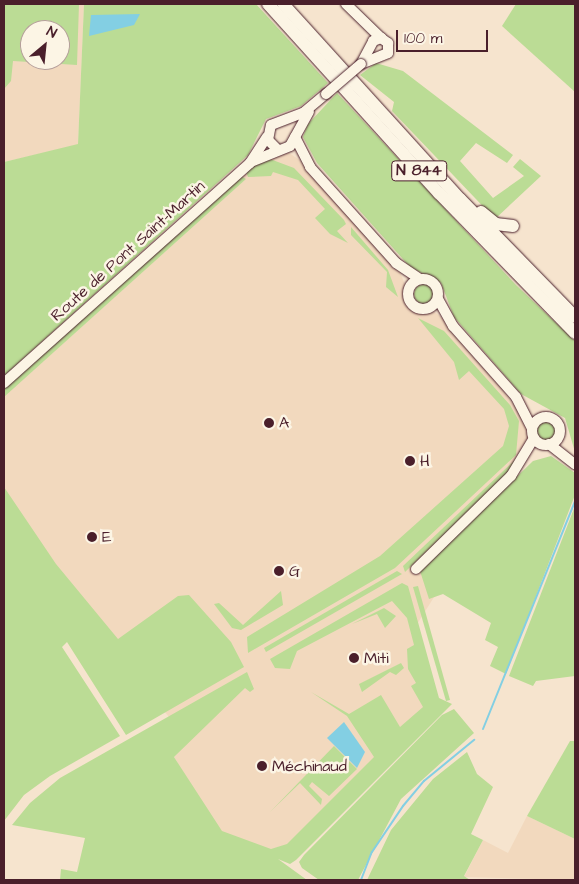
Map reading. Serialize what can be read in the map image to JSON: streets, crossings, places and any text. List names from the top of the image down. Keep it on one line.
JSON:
{"streets":{"highway":["N 844"],"main road":["Route de Pont Saint-Martin"]},"places":["A","H","E","G","Miti","Méchinaud"],"scale_bar":"100 m","north":"top right"}
